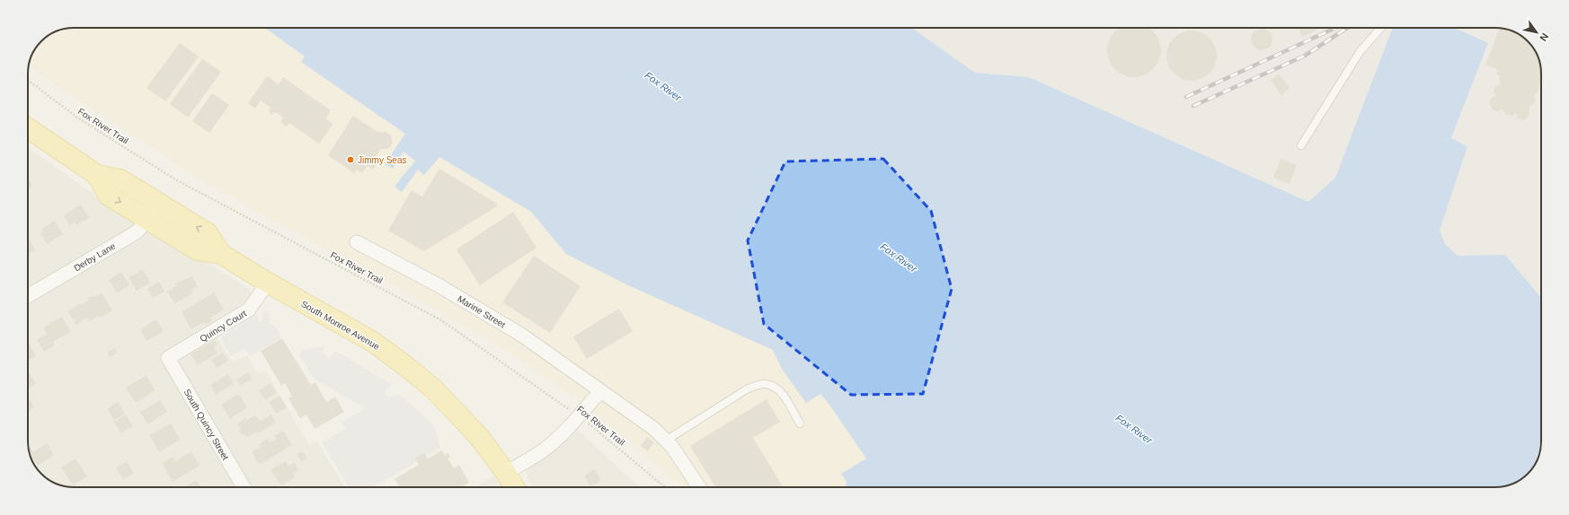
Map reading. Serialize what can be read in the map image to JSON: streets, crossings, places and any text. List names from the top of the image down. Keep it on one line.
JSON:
{"streets":{"main road":["South Monroe Avenue"],"street":["Derby Lane","Marine Street","Quincy Court","South Quincy Street"],"path":["Fox River Trail"]},"crossings":[["Derby Lane","South Monroe Avenue"],["South Monroe Avenue","Quincy Court"],["Quincy Court","South Quincy Street"]],"water":["Fox River"],"places":["Jimmy Seas"],"north":"bottom right"}
